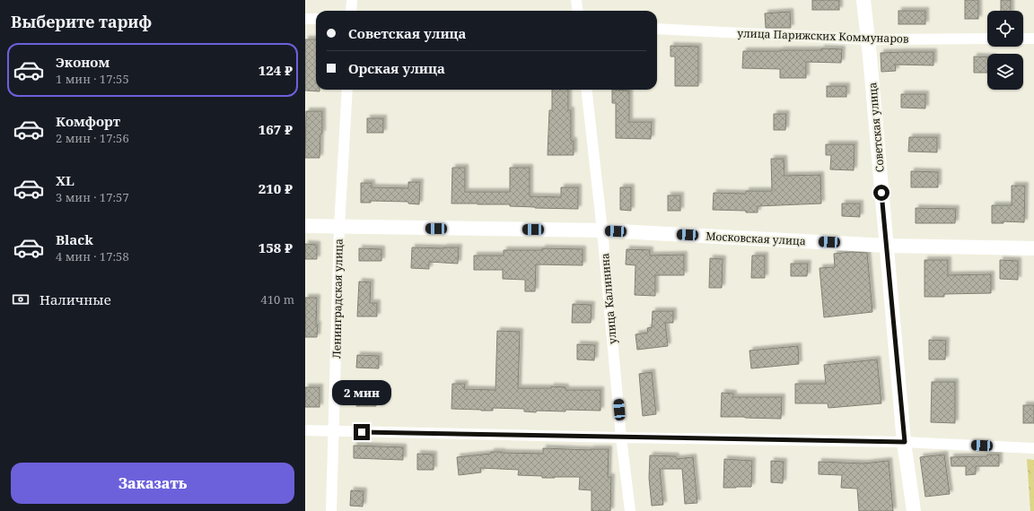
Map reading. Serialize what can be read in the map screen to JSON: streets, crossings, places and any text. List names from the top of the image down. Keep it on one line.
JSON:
{"streets":{"street":["улица Парижских Коммунаров","Советская улица","Московская улица","Ленинградская улица","улица Калинина"]},"crossings":[["улица Парижских Коммунаров","Советская улица"],["Советская улица","Московская улица"],["Московская улица","Ленинградская улица"],["Московская улица","улица Калинина"]],"page":{"heading":"Выберите тариф","banner":["Советская улица","Орская улица"],"list":[{"name":"Эконом","note":"1 мин · 17:55","value":"124 ₽"},{"name":"Комфорт","note":"2 мин · 17:56","value":"167 ₽"},{"name":"XL","note":"3 мин · 17:57","value":"210 ₽"},{"name":"Black","note":"4 мин · 17:58","value":"158 ₽"}],"pay":["Наличные","410 m"],"bubble":"2 мин","buttons":"Заказать"}}
